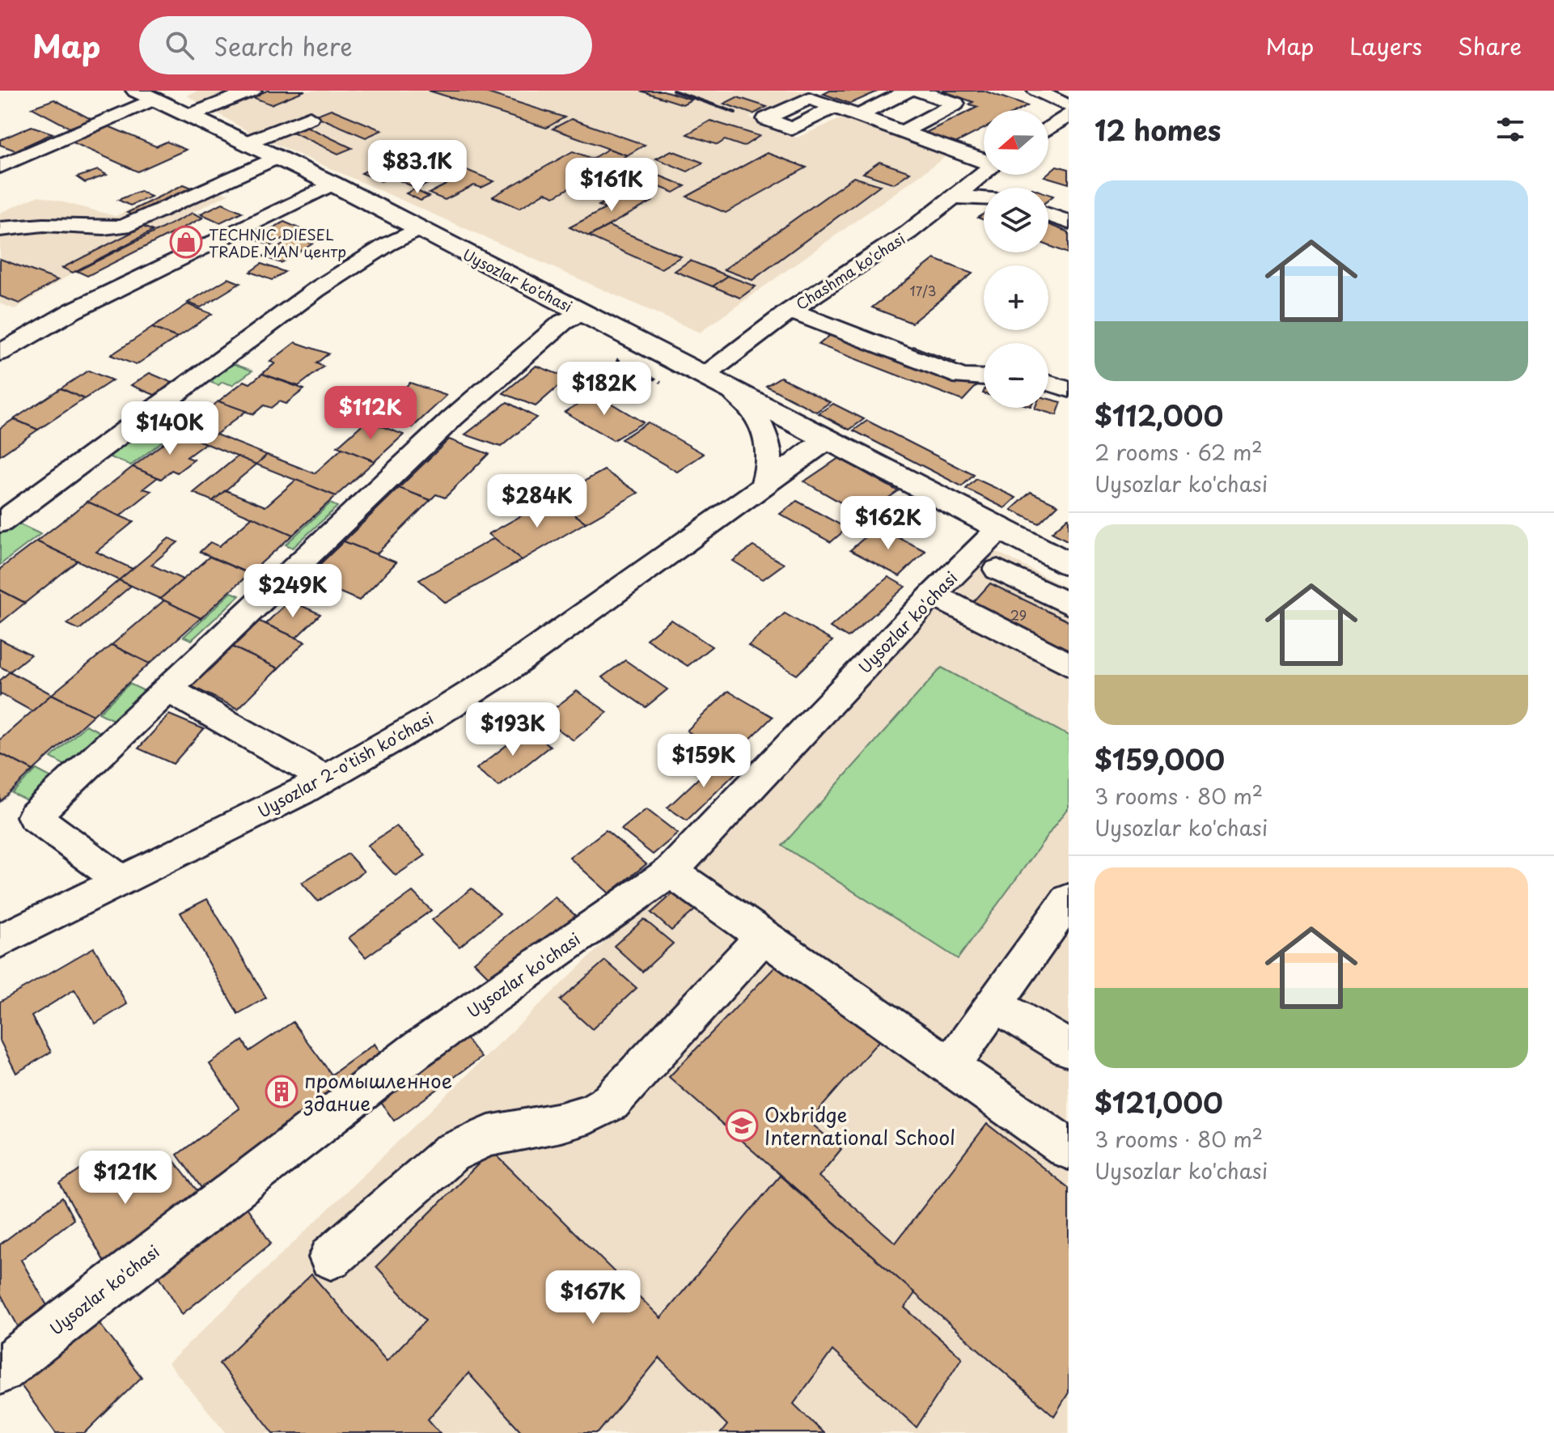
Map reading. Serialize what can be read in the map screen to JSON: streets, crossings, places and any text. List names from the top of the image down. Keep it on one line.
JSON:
{"streets":{"main road":["Uysozlar ko'chasi"],"street":["Chashma ko'chasi","Uysozlar 2-o'tish ko'chasi"]},"crossings":[["Chashma ko'chasi","Uysozlar ko'chasi"],["Uysozlar ko'chasi","Uysozlar 2-o'tish ko'chasi"]],"places":{"shop":["TECHNIC DIESEL TRADE MAN центр"],"building":["промышленное здание"],"school or university":["Oxbridge International School"]},"house_numbers":["17/3","29"],"north":"left","page":{"header":"Map","search":"Search here","nav":["Map","Layers","Share"],"heading":"12 homes","map_buttons":["+","−"],"price":["$83.1K","$161K","$182K","$112K","$140K","$284K","$162K","$249K","$193K","$159K","$121K","$167K"],"list":[{"name":"$112,000","note":"2 rooms · 62 m² · Uysozlar ko'chasi"},{"name":"$159,000","note":"3 rooms · 80 m² · Uysozlar ko'chasi"},{"name":"$121,000","note":"3 rooms · 80 m² · Uysozlar ko'chasi"}]}}
